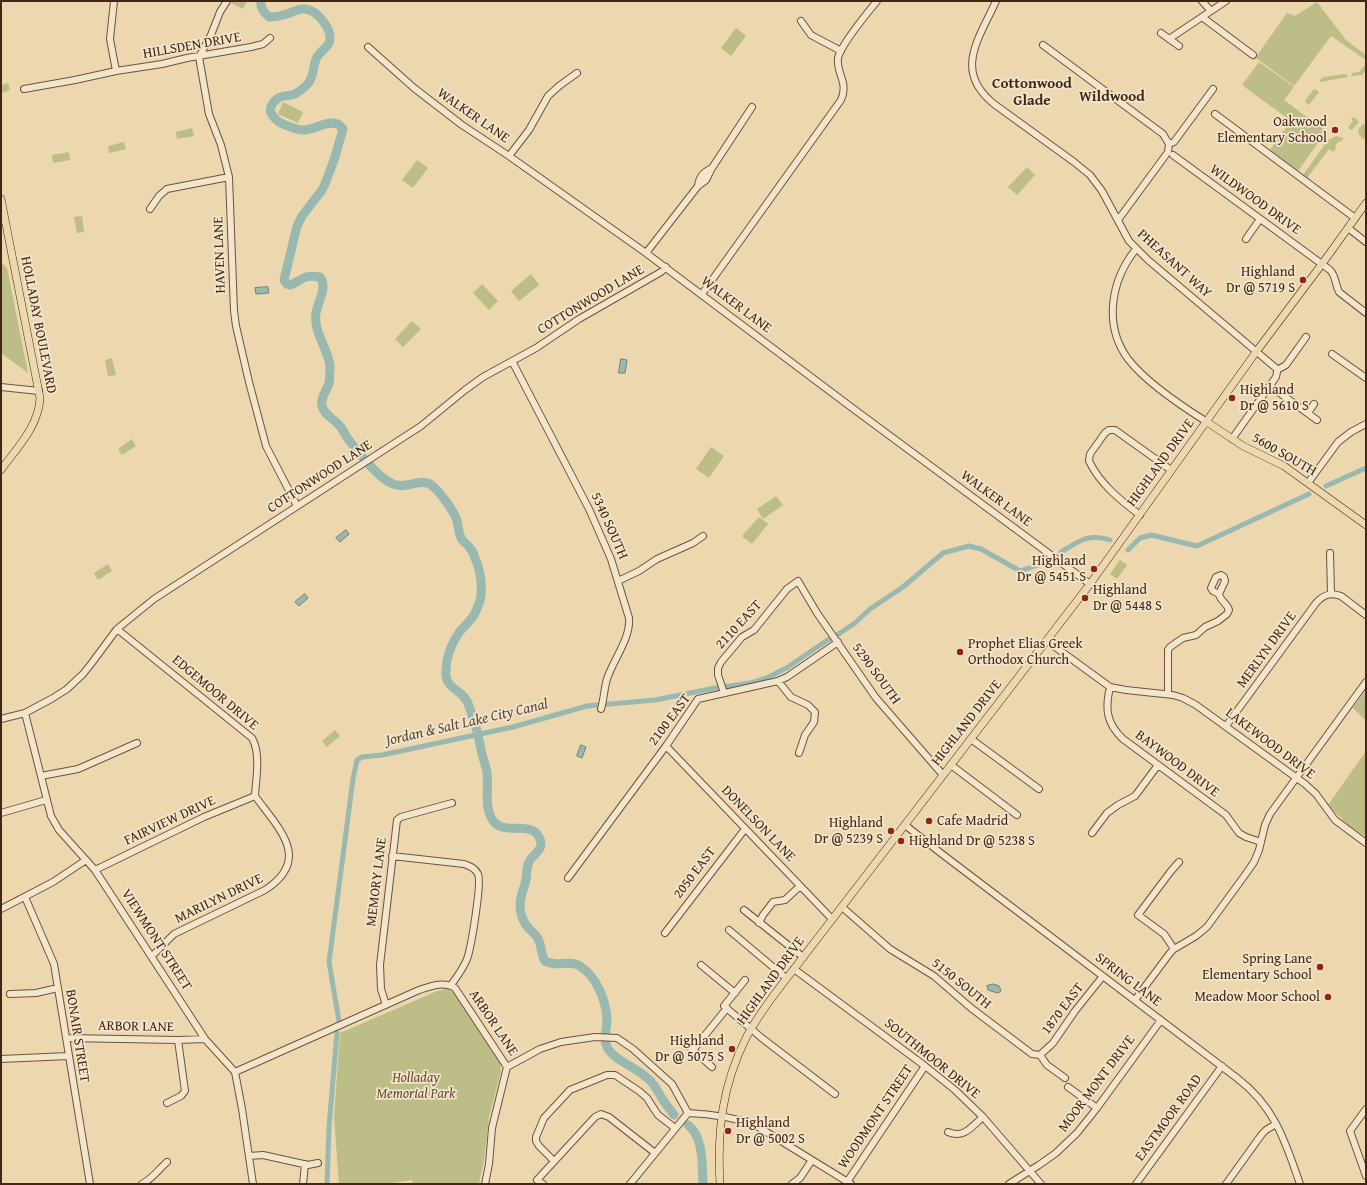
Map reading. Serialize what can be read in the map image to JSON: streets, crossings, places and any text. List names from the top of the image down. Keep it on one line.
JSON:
{"streets":{"main road":["HOLLADAY BOULEVARD","5600 SOUTH","HIGHLAND DRIVE"],"street":["HILLSDEN DRIVE","WALKER LANE","WILDWOOD DRIVE","HAVEN LANE","PHEASANT WAY","COTTONWOOD LANE","5340 SOUTH","2110 EAST","MERLYN DRIVE","5290 SOUTH","EDGEMOOR DRIVE","2100 EAST","LAKEWOOD DRIVE","BAYWOOD DRIVE","FAIRVIEW DRIVE","DONELSON LANE","2050 EAST","MEMORY LANE","MARILYN DRIVE","VIEWMONT STREET","SPRING LANE","5150 SOUTH","1870 EAST","ARBOR LANE","BONAIR STREET","SOUTHMOOR DRIVE","MOOR MONT DRIVE","WOODMONT STREET","EASTMOOR ROAD"]},"crossings":[["HILLSDEN DRIVE","HAVEN LANE"],["WALKER LANE","COTTONWOOD LANE"],["WALKER LANE","HIGHLAND DRIVE"],["WILDWOOD DRIVE","HIGHLAND DRIVE"],["HAVEN LANE","COTTONWOOD LANE"],["PHEASANT WAY","HIGHLAND DRIVE"],["COTTONWOOD LANE","5340 SOUTH"],["COTTONWOOD LANE","EDGEMOOR DRIVE"],["COTTONWOOD LANE","VIEWMONT STREET"],["5600 SOUTH","HIGHLAND DRIVE"],["HIGHLAND DRIVE","5290 SOUTH"],["HIGHLAND DRIVE","LAKEWOOD DRIVE"],["HIGHLAND DRIVE","DONELSON LANE"],["HIGHLAND DRIVE","SPRING LANE"],["HIGHLAND DRIVE","5150 SOUTH"],["HIGHLAND DRIVE","SOUTHMOOR DRIVE"],["2110 EAST","5290 SOUTH"],["2110 EAST","2100 EAST"],["MERLYN DRIVE","LAKEWOOD DRIVE"],["5290 SOUTH","2100 EAST"],["EDGEMOOR DRIVE","FAIRVIEW DRIVE"],["EDGEMOOR DRIVE","MARILYN DRIVE"],["2100 EAST","DONELSON LANE"],["LAKEWOOD DRIVE","BAYWOOD DRIVE"],["FAIRVIEW DRIVE","MARILYN DRIVE"],["FAIRVIEW DRIVE","VIEWMONT STREET"],["DONELSON LANE","2050 EAST"],["MEMORY LANE","ARBOR LANE"],["MARILYN DRIVE","VIEWMONT STREET"],["VIEWMONT STREET","ARBOR LANE"],["SPRING LANE","1870 EAST"],["SPRING LANE","MOOR MONT DRIVE"],["SPRING LANE","EASTMOOR ROAD"],["5150 SOUTH","1870 EAST"],["ARBOR LANE","BONAIR STREET"],["SOUTHMOOR DRIVE","MOOR MONT DRIVE"],["SOUTHMOOR DRIVE","WOODMONT STREET"]],"districts":["Cottonwood Glade","Wildwood"],"water":["Jordan & Salt Lake City Canal"],"parks":["Holladay Memorial Park"],"places":["Oakwood Elementary School","Highland Dr @ 5719 S","Highland Dr @ 5610 S","Highland Dr @ 5451 S","Highland Dr @ 5448 S","Prophet Elias Greek Orthodox Church","Cafe Madrid","Highland Dr @ 5239 S","Highland Dr @ 5238 S","Spring Lane Elementary School","Meadow Moor School","Highland Dr @ 5075 S","Highland Dr @ 5002 S"]}
